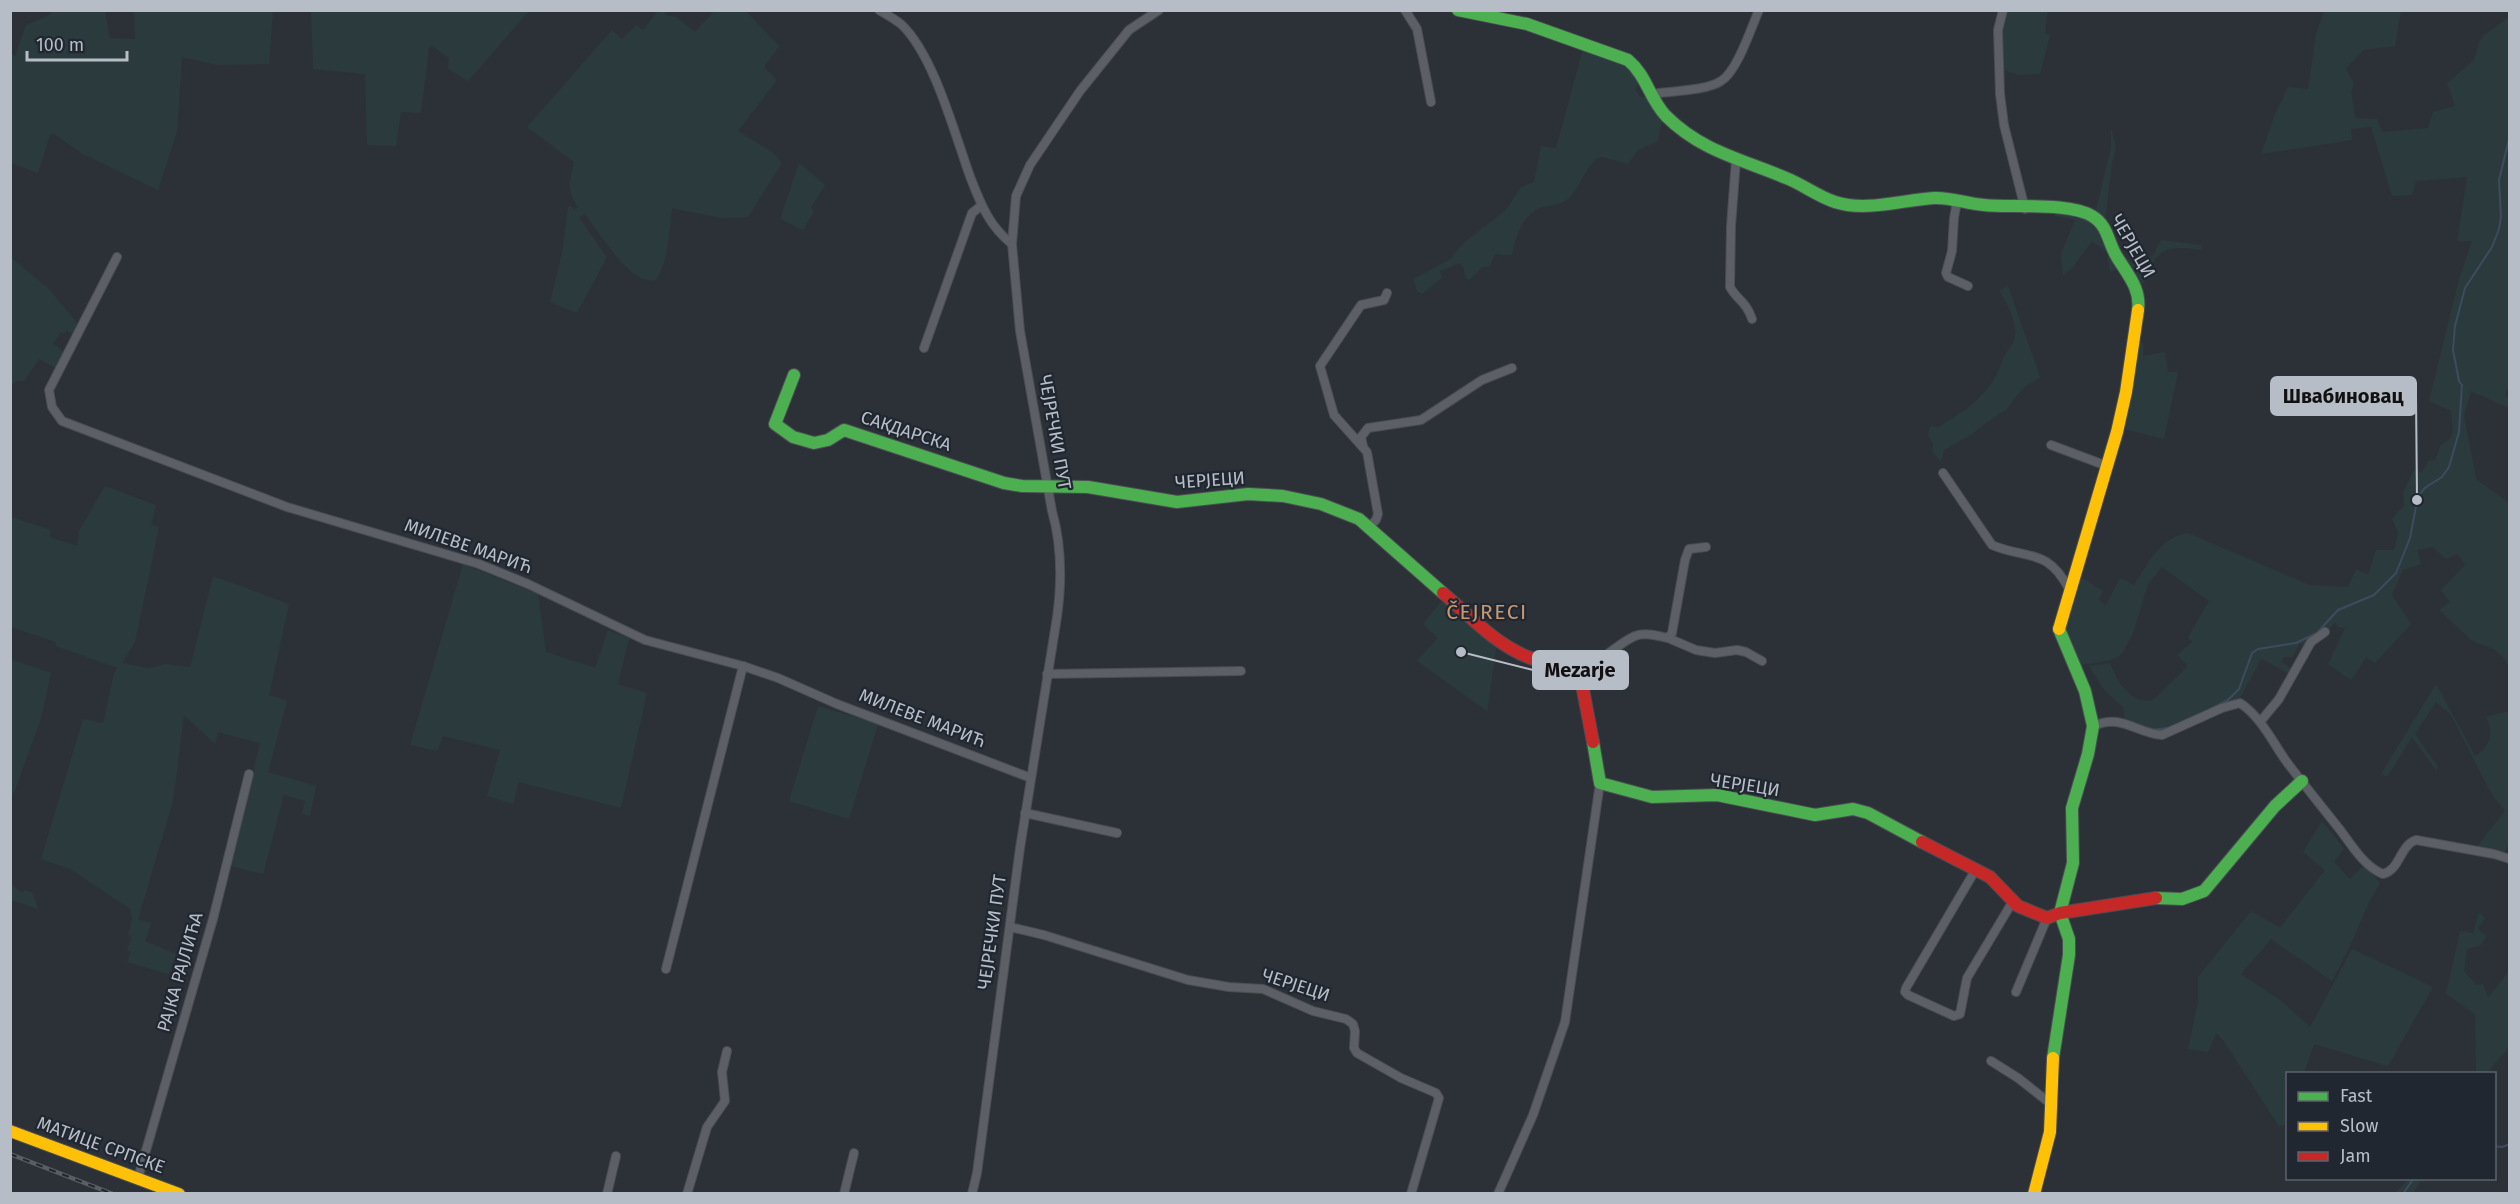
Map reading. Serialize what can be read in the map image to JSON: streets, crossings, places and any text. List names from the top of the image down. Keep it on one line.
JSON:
{"streets":{"street":["ЧЕРЈЕЦИ","САКДАРСКА","ЧЕЈРЕЧКИ ПУТ","МИЛЕВЕ МAРИЋ","РАЈКА РАЈЛИЋА","МАТИЦЕ СРПСКЕ"]},"crossings":[["ЧЕРЈЕЦИ","САКДАРСКА"],["ЧЕРЈЕЦИ","ЧЕЈРЕЧКИ ПУТ"],["САКДАРСКА","ЧЕЈРЕЧКИ ПУТ"],["ЧЕЈРЕЧКИ ПУТ","МИЛЕВЕ МAРИЋ"],["РАЈКА РАЈЛИЋА","МАТИЦЕ СРПСКЕ"]],"districts":["ČEJRECI"],"places":["Швабиновац","Mezarje"],"legend":["Fast","Slow","Jam"],"scale_bar":"100 m"}
